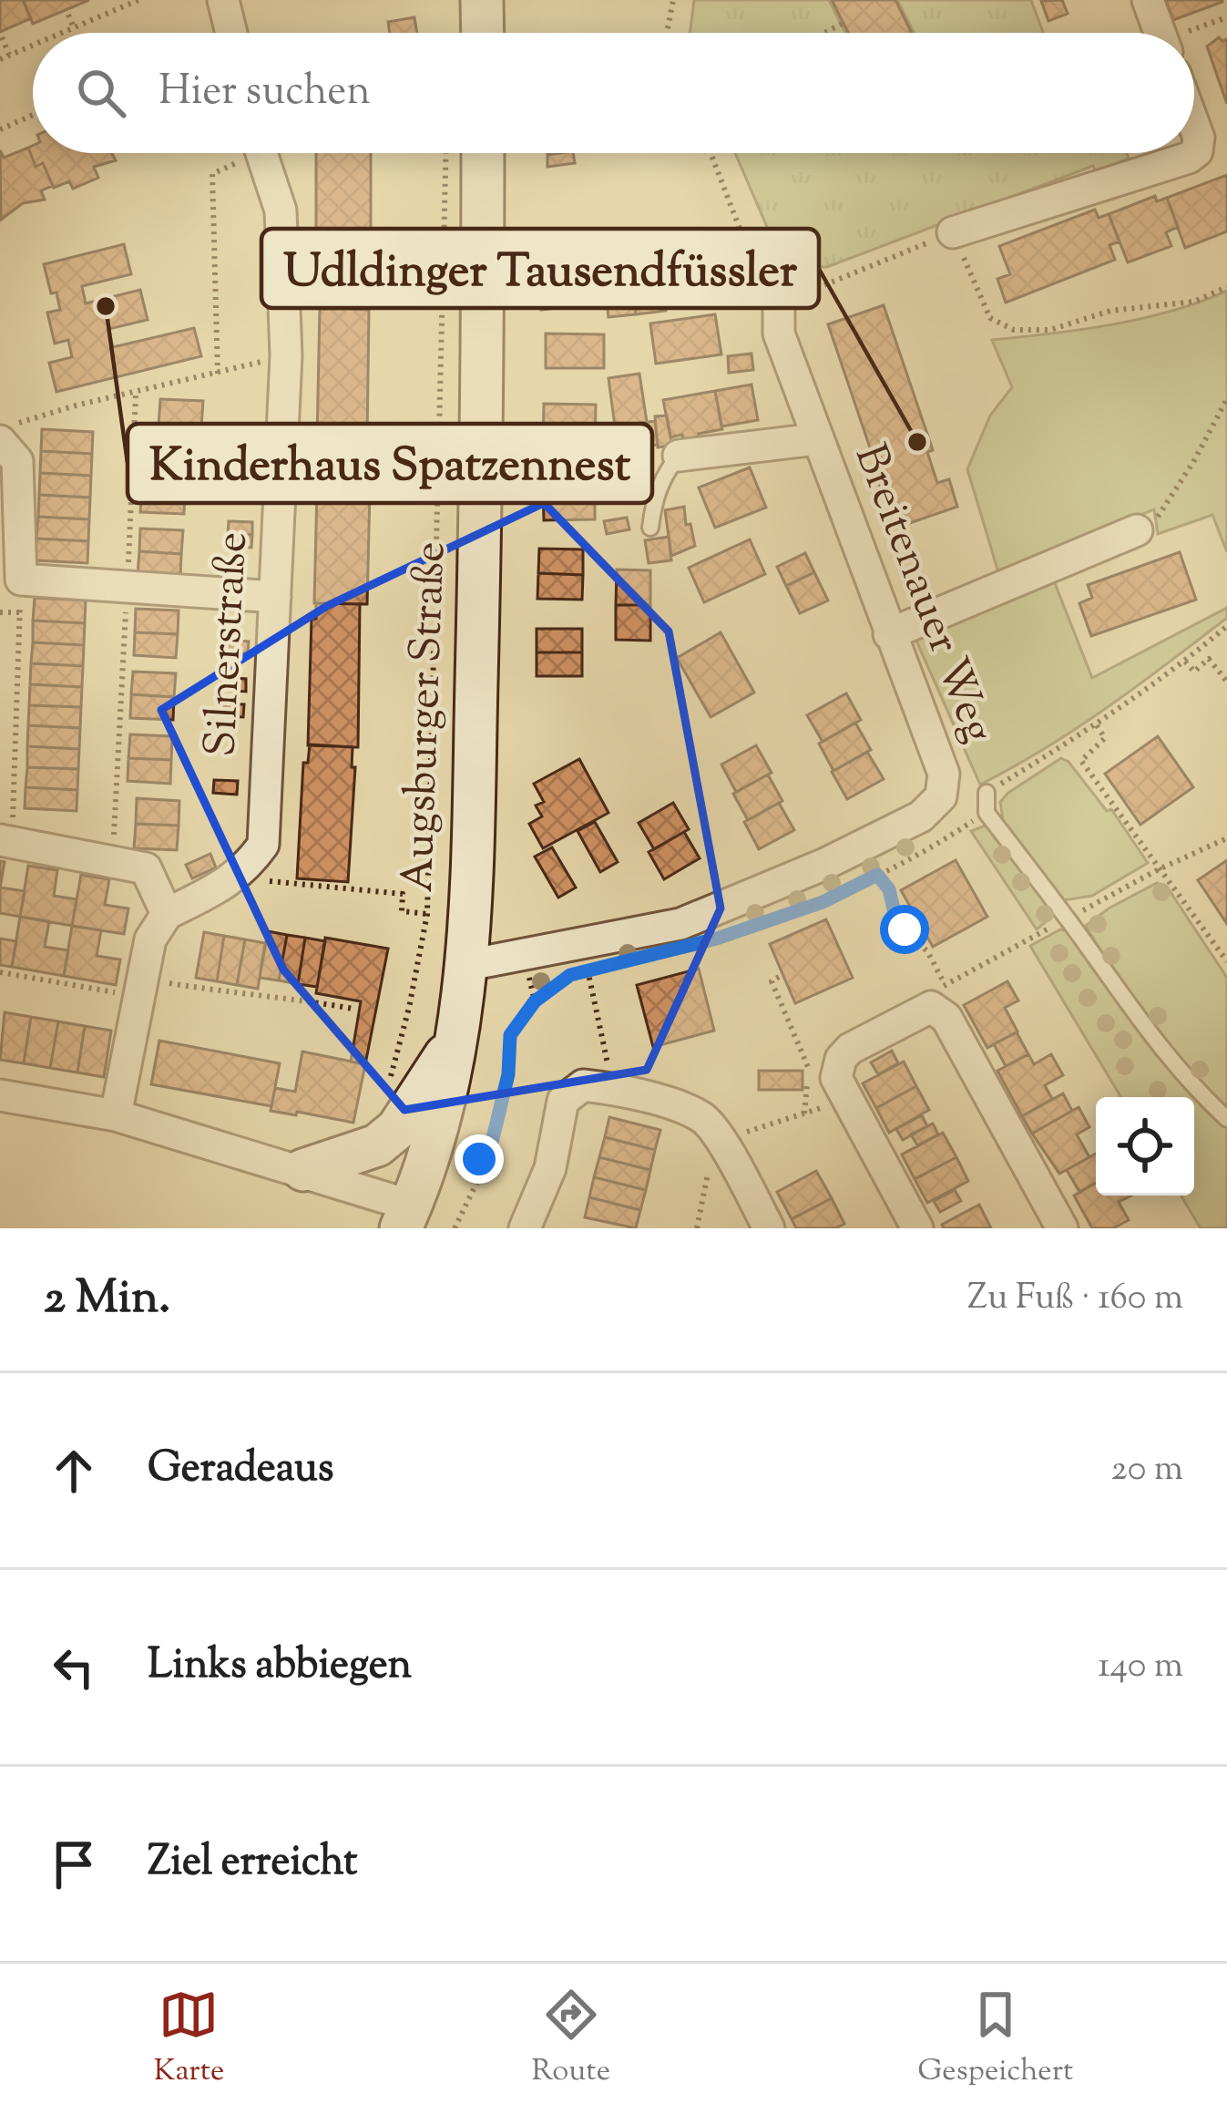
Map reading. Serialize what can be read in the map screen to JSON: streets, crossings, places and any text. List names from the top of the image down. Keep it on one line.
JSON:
{"streets":{"main road":["Augsburger Straße"],"street":["Breitenauer Weg","Silnerstraße"]},"crossings":[["Breitenauer Weg","Augsburger Straße"]],"places":["Kinderhaus Spatzennest","Udldinger Tausendfüssler"],"page":{"search":"Hier suchen","heading":["2 Min.","Zu Fuß · 160 m"],"list":[["Geradeaus","20 m"],["Links abbiegen","140 m"],"Ziel erreicht"],"nav":["Karte","Route","Gespeichert"]}}
